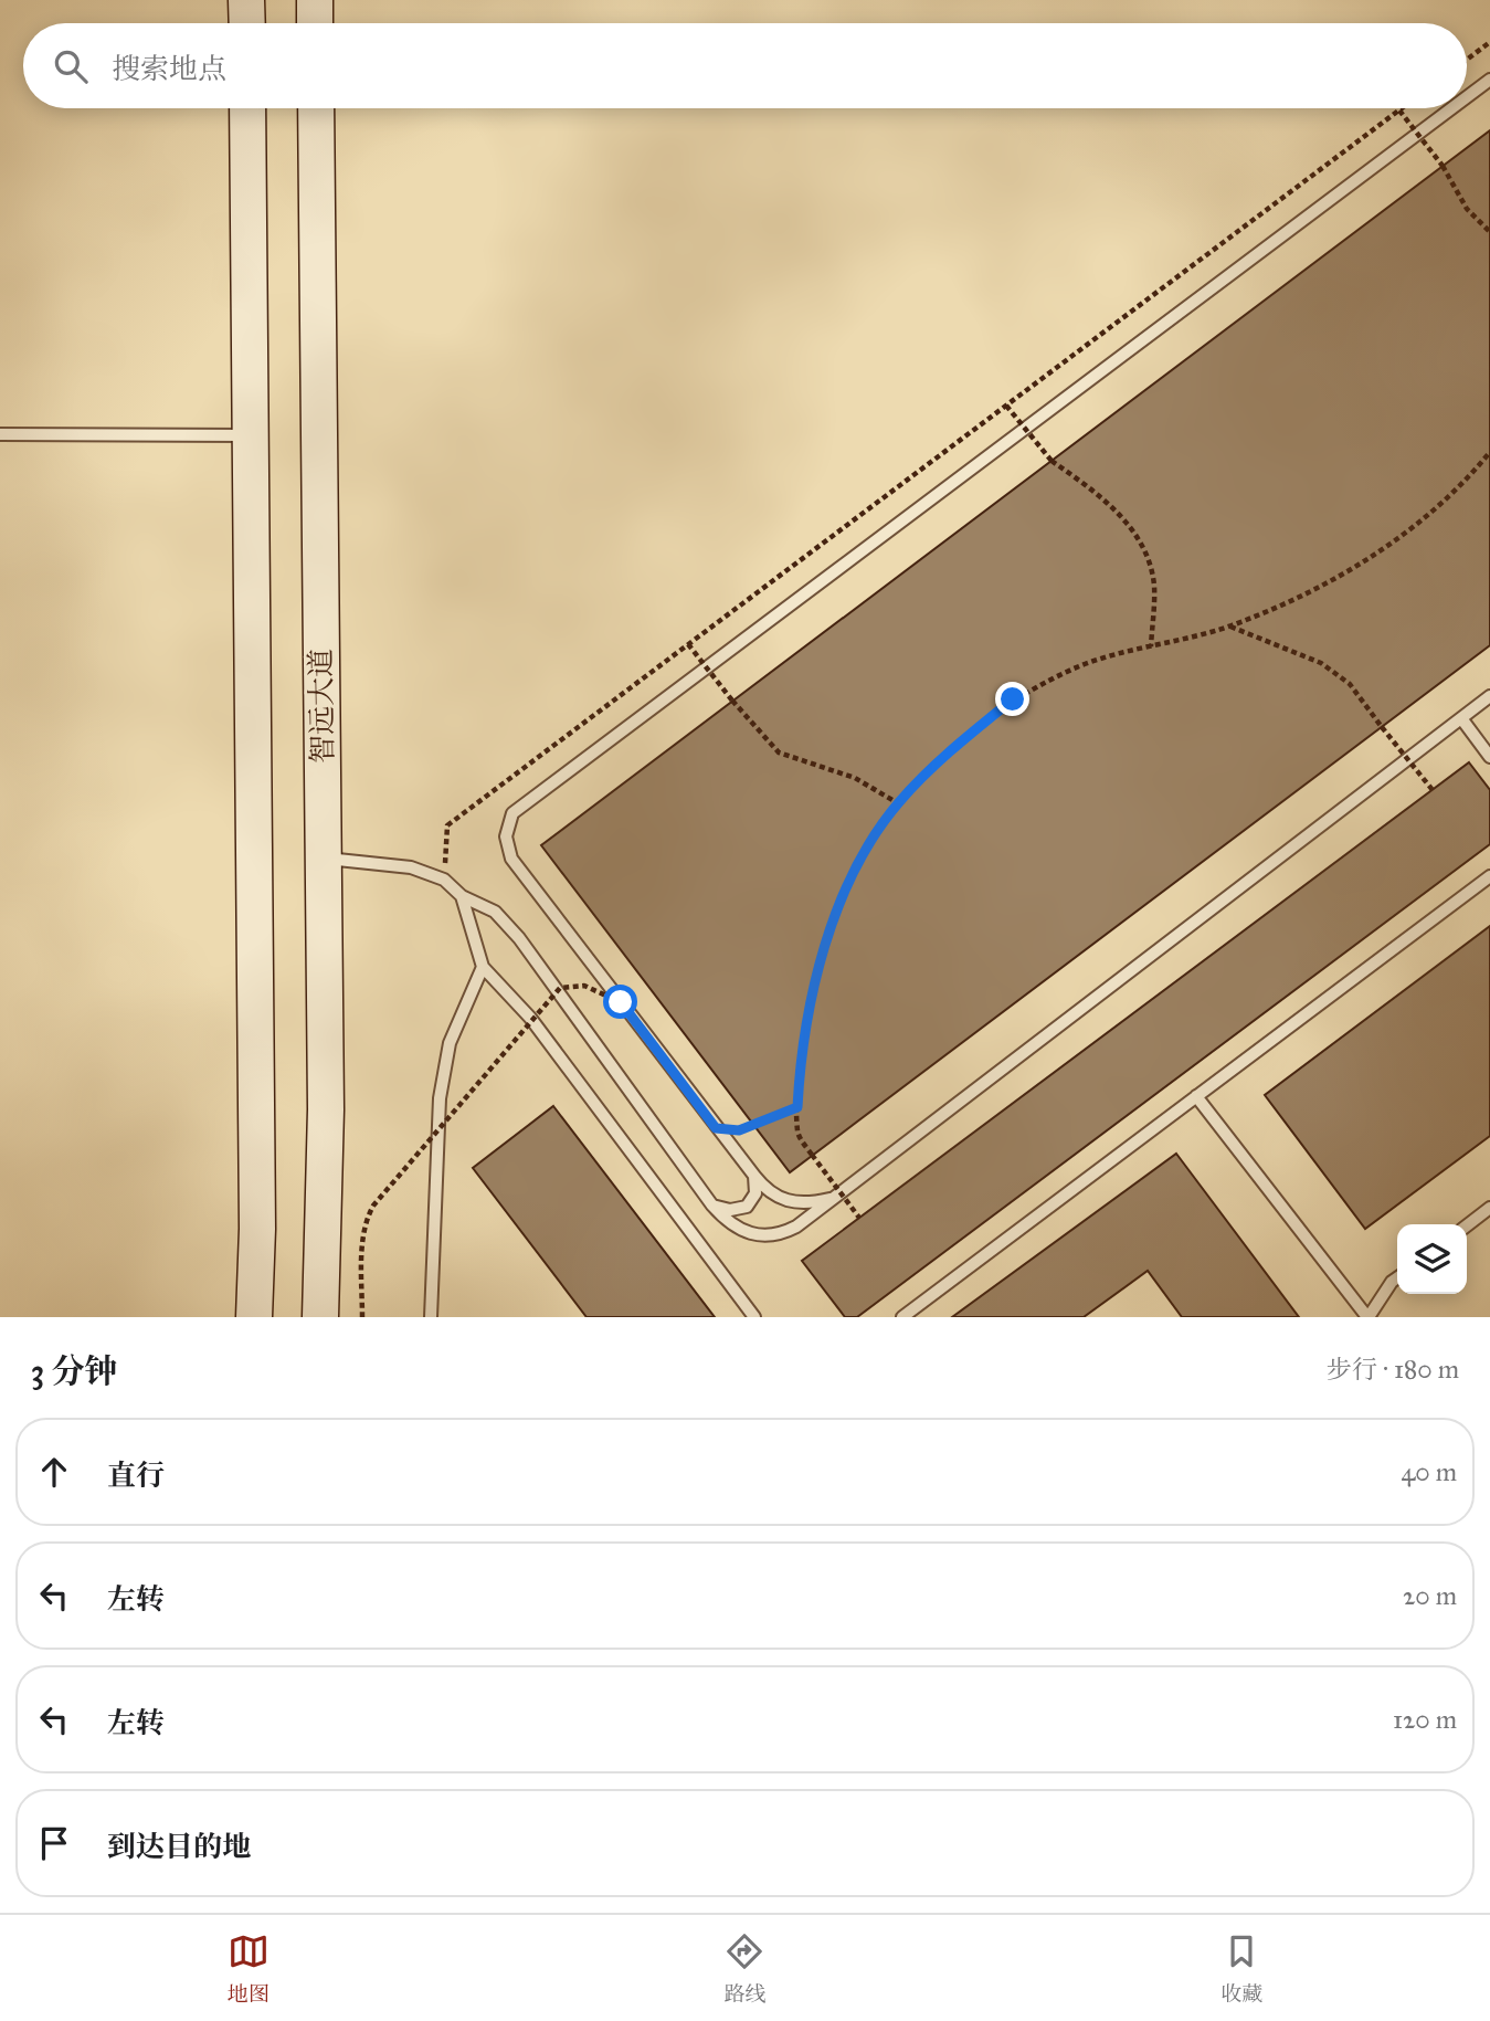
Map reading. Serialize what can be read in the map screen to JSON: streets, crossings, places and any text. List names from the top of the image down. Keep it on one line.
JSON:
{"streets":{"main road":["智远大道"]},"page":{"search":"搜索地点","heading":["3 分钟","步行 · 180 m"],"list":[["直行","40 m"],["左转","20 m"],["左转","120 m"],"到达目的地"],"nav":["地图","路线","收藏"]}}
